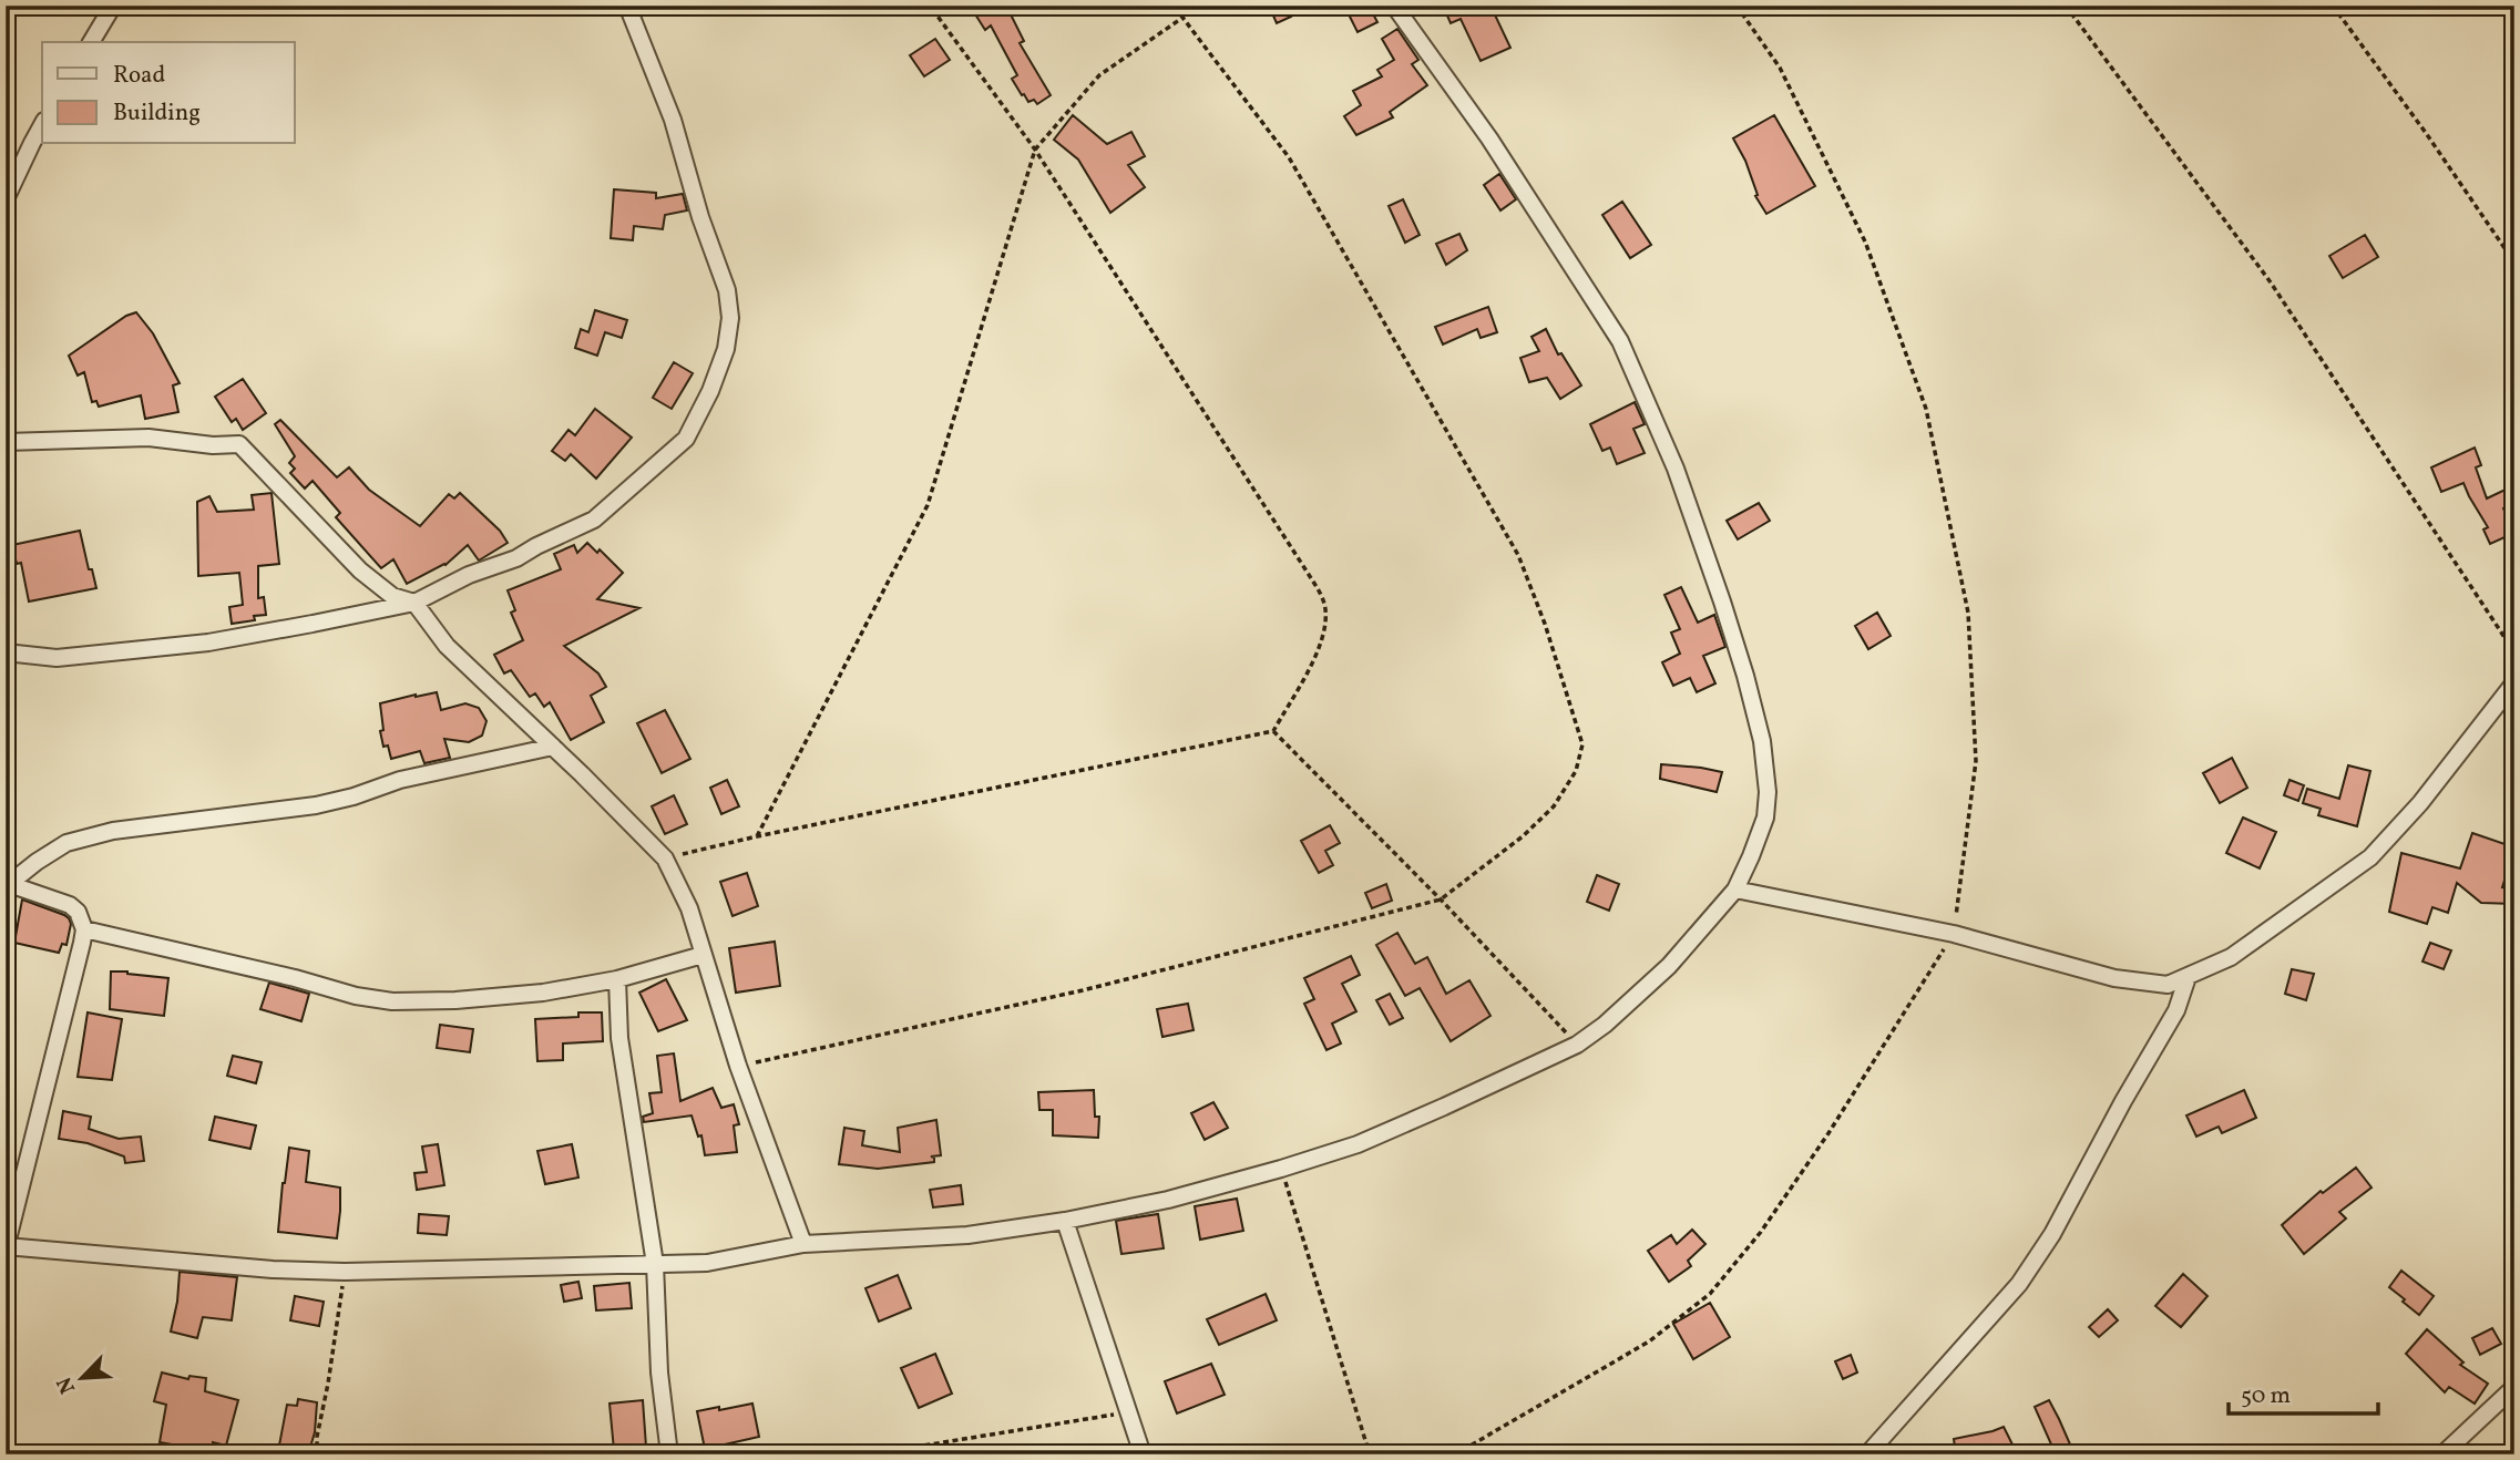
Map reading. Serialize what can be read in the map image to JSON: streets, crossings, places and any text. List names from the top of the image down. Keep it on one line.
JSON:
{"legend":["Road","Building"],"scale_bar":"50 m","north":"bottom left"}
